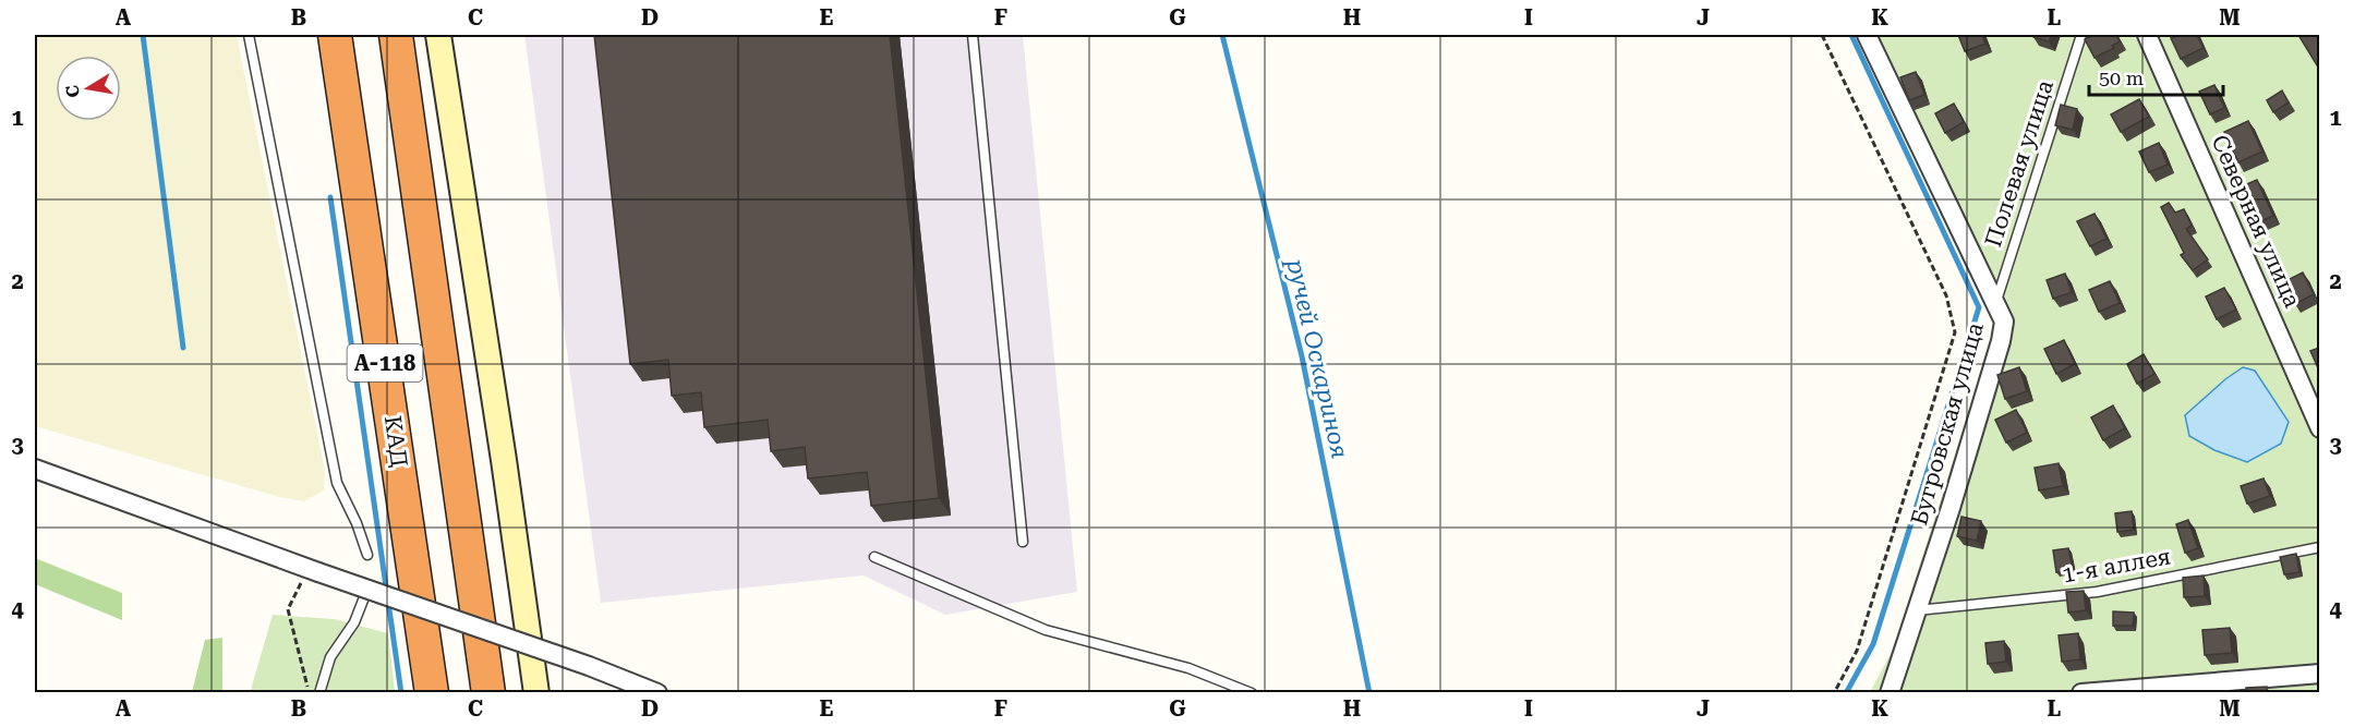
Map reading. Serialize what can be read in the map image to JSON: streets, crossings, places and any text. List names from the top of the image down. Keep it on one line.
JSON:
{"streets":{"highway":["А-118","КАД"],"street":["Северная улица","Бугровская улица"],"lane":["Полевая улица","1-я аллея"]},"crossings":[["Полевая улица","Бугровская улица"],["Бугровская улица","1-я аллея"]],"water":["ручей Оскариноя"],"scale_bar":"50 m","north":"left","grid":{"columns":["A","B","C","D","E","F","G","H","I","J","K","L","M"],"rows":["1","2","3","4"]}}
